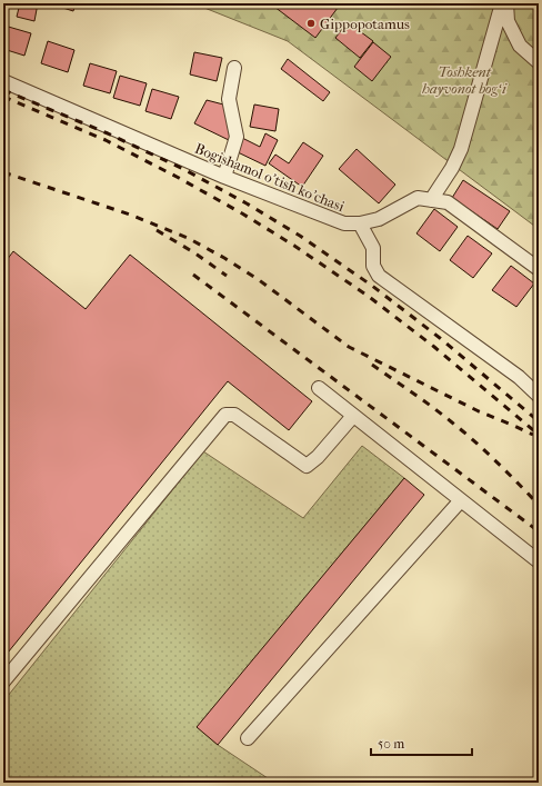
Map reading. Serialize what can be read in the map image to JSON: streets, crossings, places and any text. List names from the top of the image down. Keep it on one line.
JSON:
{"streets":{"street":["Bogishamol o'tish ko'chasi"]},"parks":["Toshkent hayvonot bogʻi"],"places":["Gippopotamus"],"scale_bar":"50 m"}
